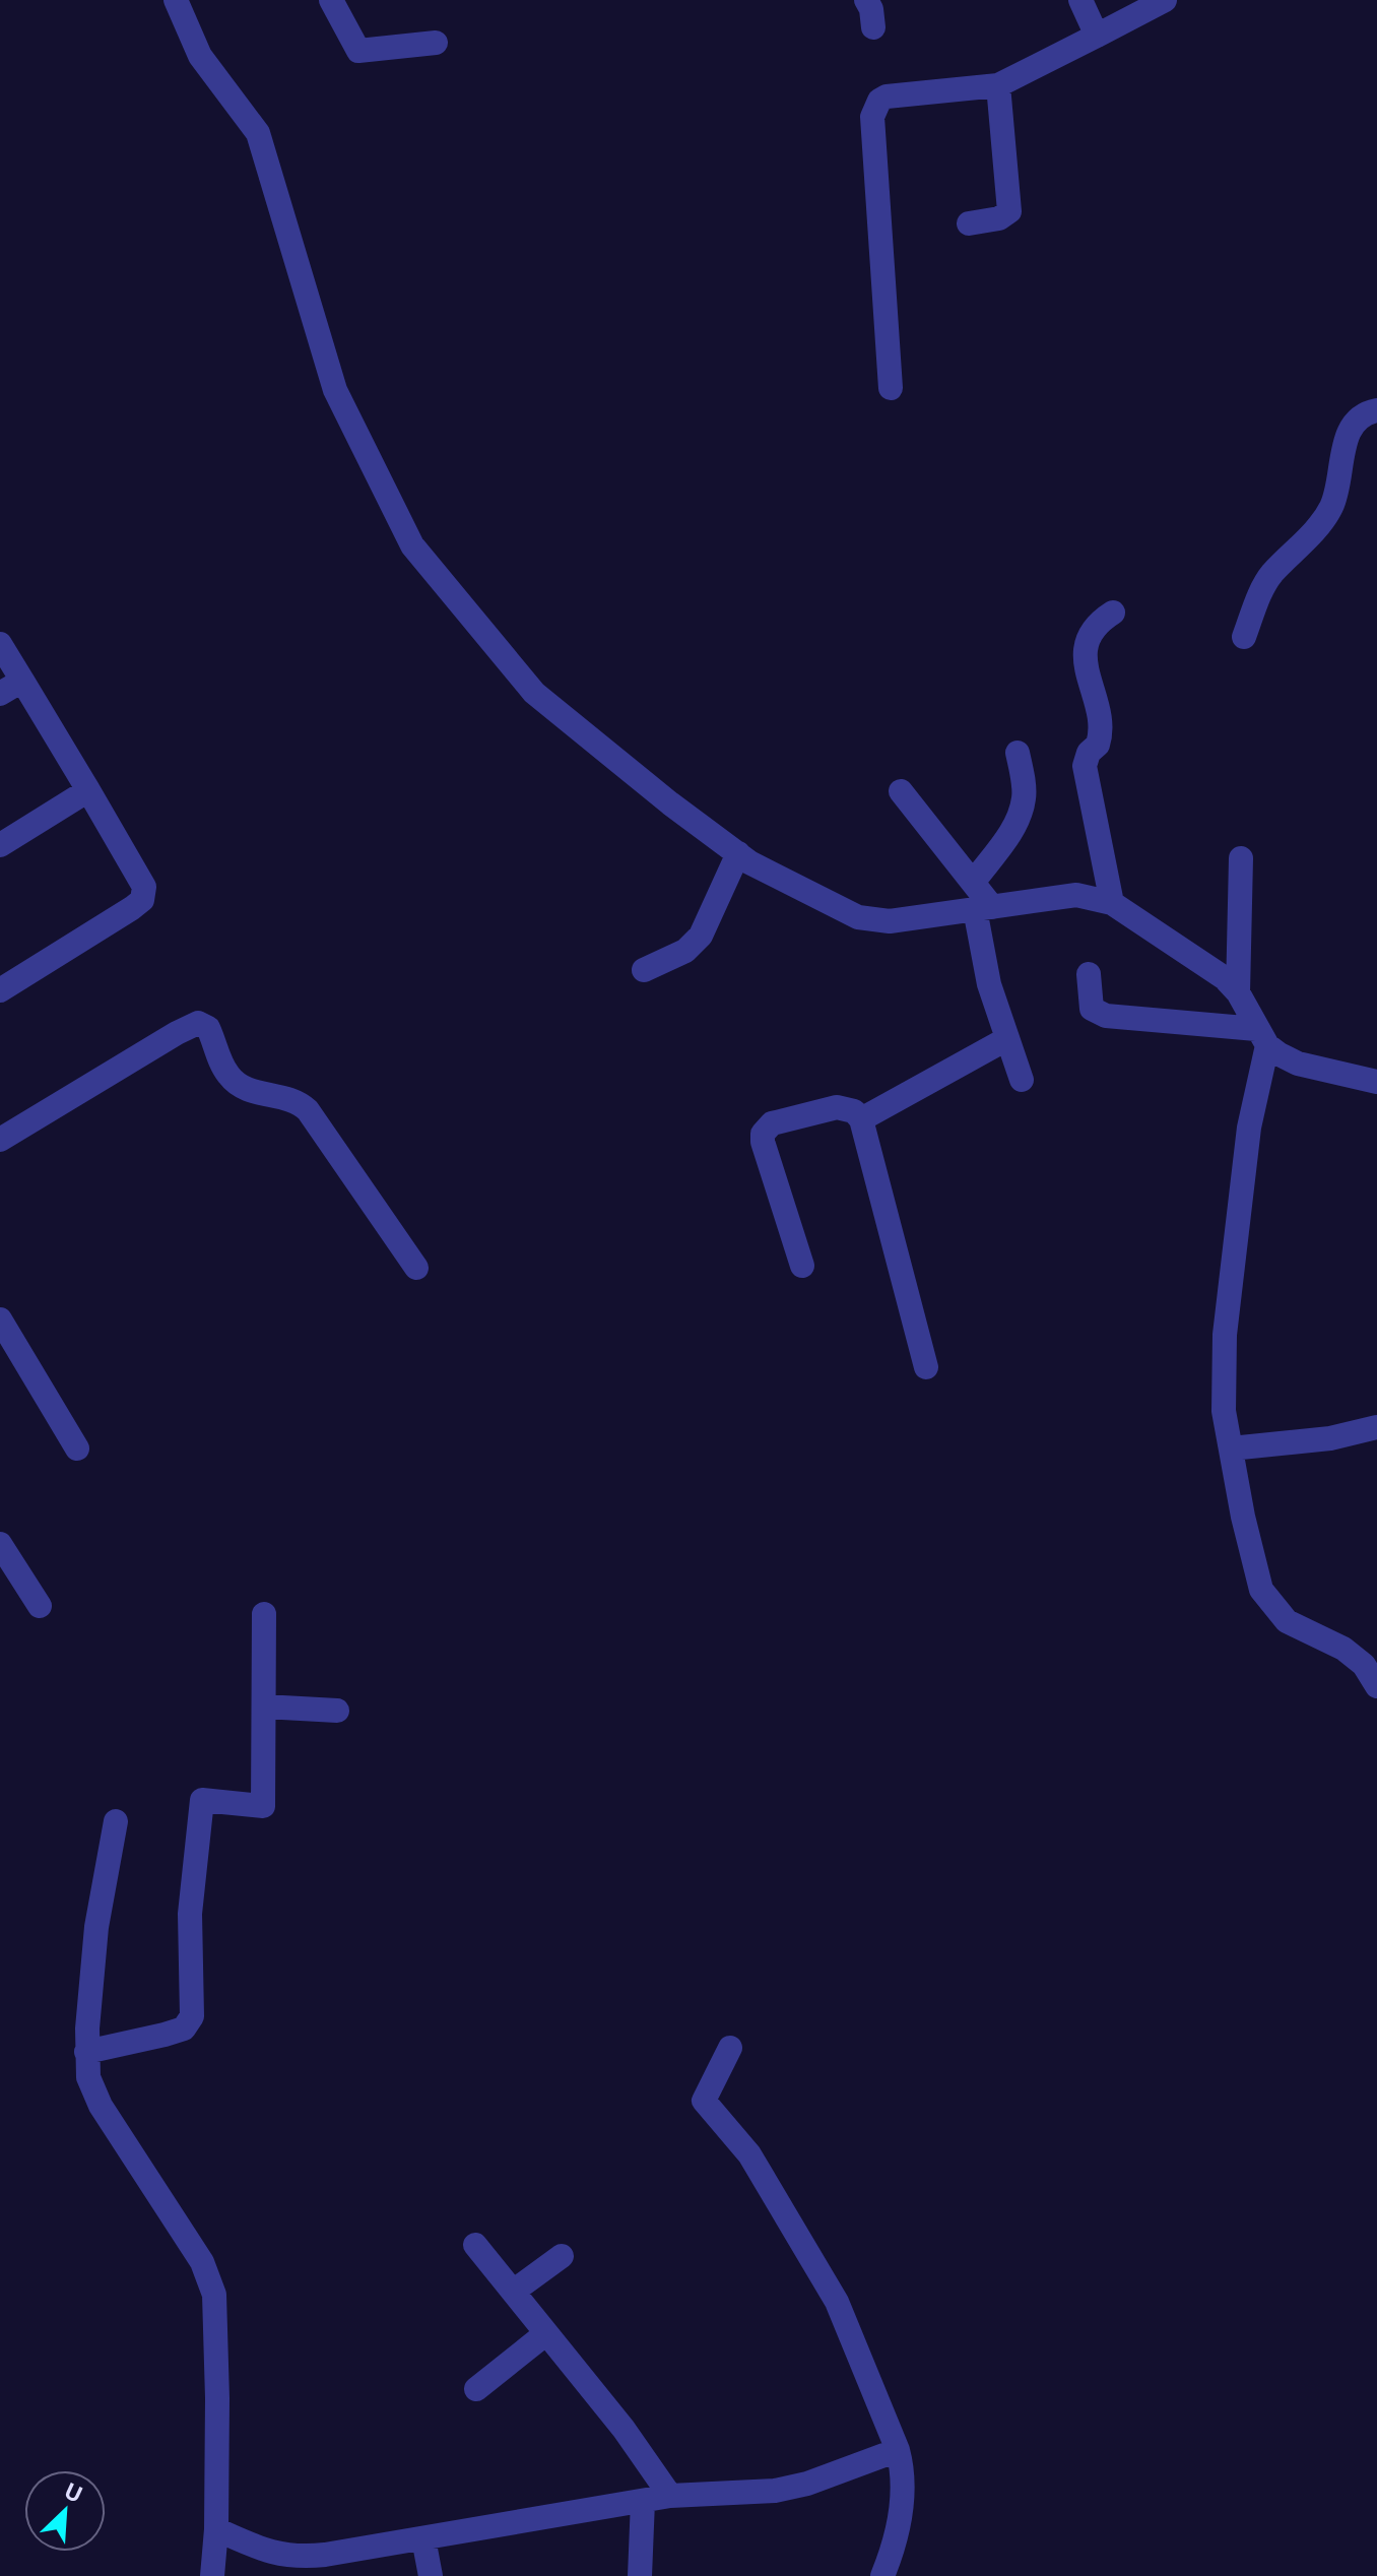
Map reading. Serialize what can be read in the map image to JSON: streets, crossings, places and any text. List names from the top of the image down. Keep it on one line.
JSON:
{"north":"top right"}
